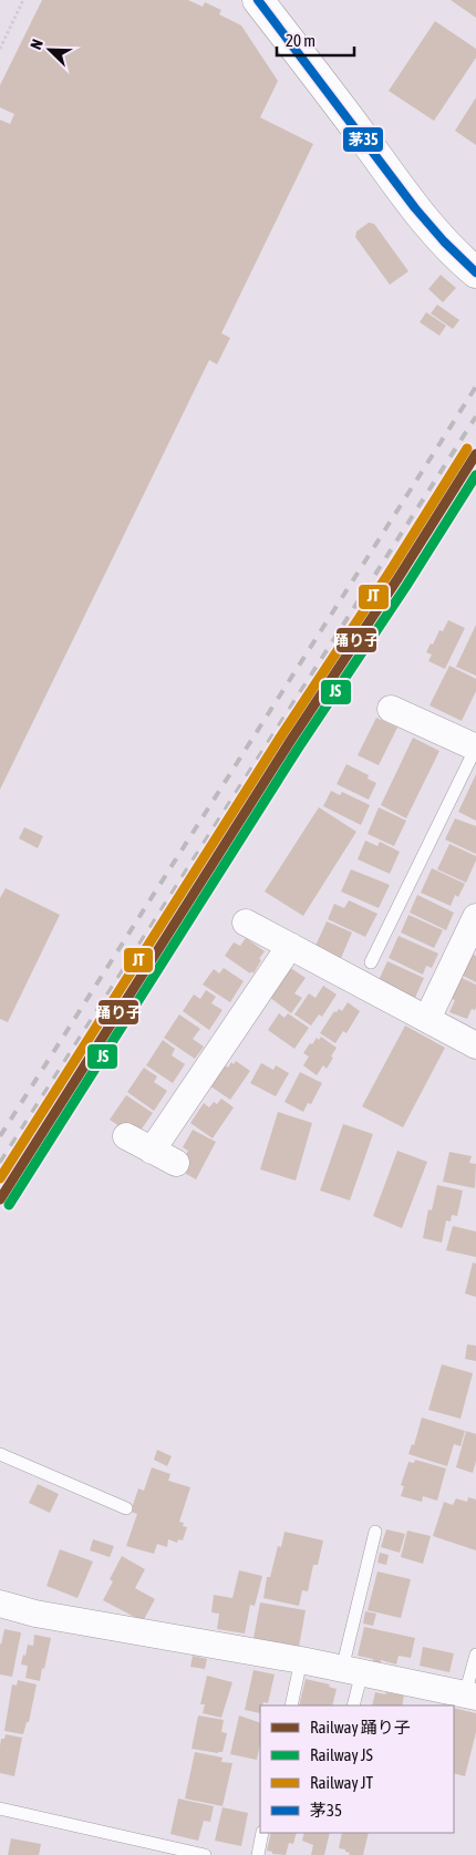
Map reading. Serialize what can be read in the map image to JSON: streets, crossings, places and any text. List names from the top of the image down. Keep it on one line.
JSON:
{"lines":["transit line 茅35","rail line JT","rail line 踊り子","rail line JS"],"legend":["Railway 踊り子","Railway JS","Railway JT","茅35"],"scale_bar":"20 m","north":"top left"}
